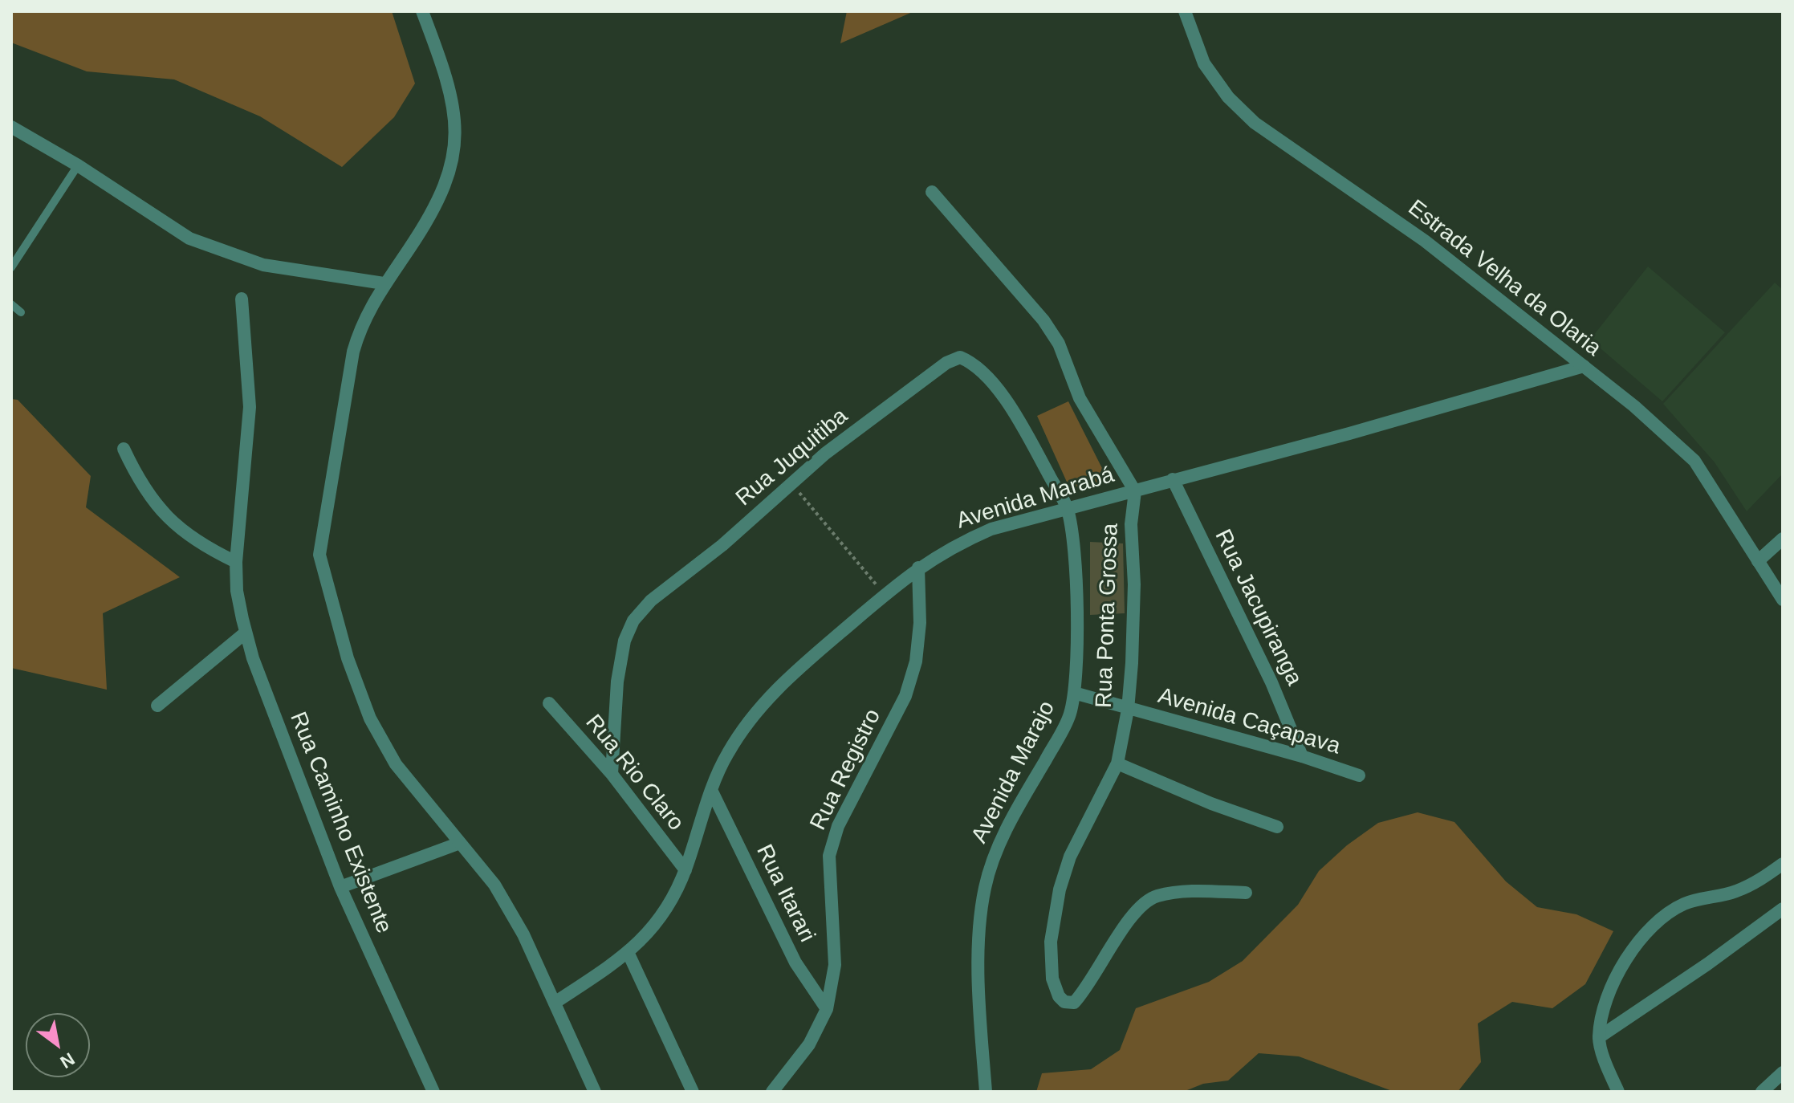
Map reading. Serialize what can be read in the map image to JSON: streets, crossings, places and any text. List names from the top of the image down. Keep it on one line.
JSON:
{"streets":{"street":["Estrada Velha da Olaria","Rua Juquitiba","Avenida Marabá","Rua Jacupiranga","Rua Ponta Grossa","Avenida Caçapava","Rua Registro","Avenida Marajo","Rua Rio Claro","Rua Caminho Existente","Rua Itarari"]},"crossings":[["Estrada Velha da Olaria","Avenida Marabá"],["Rua Juquitiba","Avenida Marabá"],["Rua Juquitiba","Avenida Marajo"],["Rua Juquitiba","Rua Rio Claro"],["Avenida Marabá","Rua Jacupiranga"],["Avenida Marabá","Rua Ponta Grossa"],["Avenida Marabá","Rua Registro"],["Avenida Marabá","Avenida Marajo"],["Avenida Marabá","Rua Rio Claro"],["Avenida Marabá","Rua Itarari"],["Rua Jacupiranga","Avenida Caçapava"],["Rua Ponta Grossa","Avenida Caçapava"],["Avenida Caçapava","Avenida Marajo"],["Rua Registro","Rua Itarari"]],"north":"bottom right"}
